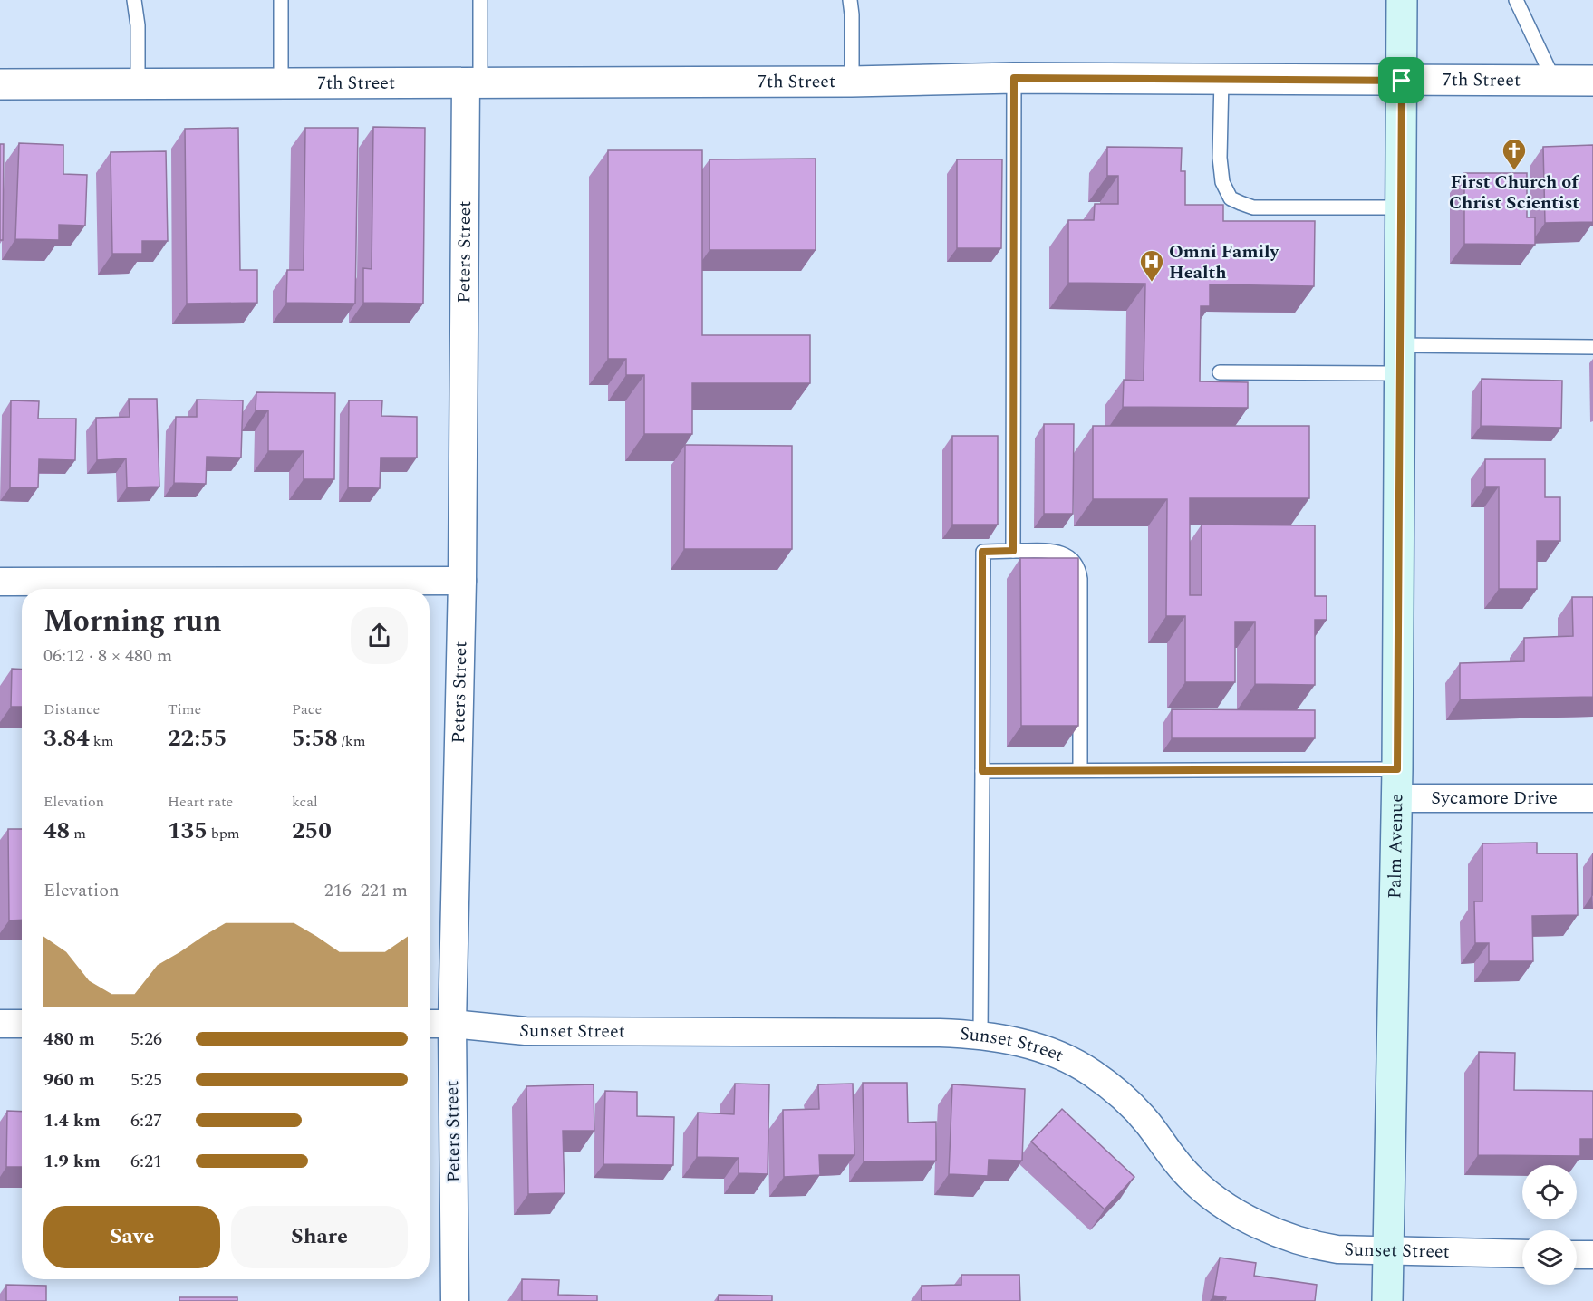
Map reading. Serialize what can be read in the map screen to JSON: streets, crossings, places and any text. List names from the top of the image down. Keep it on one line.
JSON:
{"streets":{"main road":["Palm Avenue"],"street":["7th Street","Peters Street","Sycamore Drive","Sunset Street"]},"crossings":[["7th Street","Peters Street"],["7th Street","Palm Avenue"],["Peters Street","Sunset Street"],["Sycamore Drive","Palm Avenue"],["Palm Avenue","Sunset Street"]],"places":{"church":["First Church of Christ Scientist"],"hospital":["Omni Family Health"]},"page":{"heading":["Morning run","06:12 · 8 × 480 m"],"stats":[["Distance","3.84 km"],["Time","22:55"],["Pace","5:58 /km"],["Elevation","48 m"],["Heart rate","135 bpm"],["kcal","250"]],"chart":["Elevation","216–221 m"],"list":[{"name":"480 m","note":"5:26"},{"name":"960 m","note":"5:25"},{"name":"1.4 km","note":"6:27"},{"name":"1.9 km","note":"6:21"}],"buttons":["Save","Share"]}}
